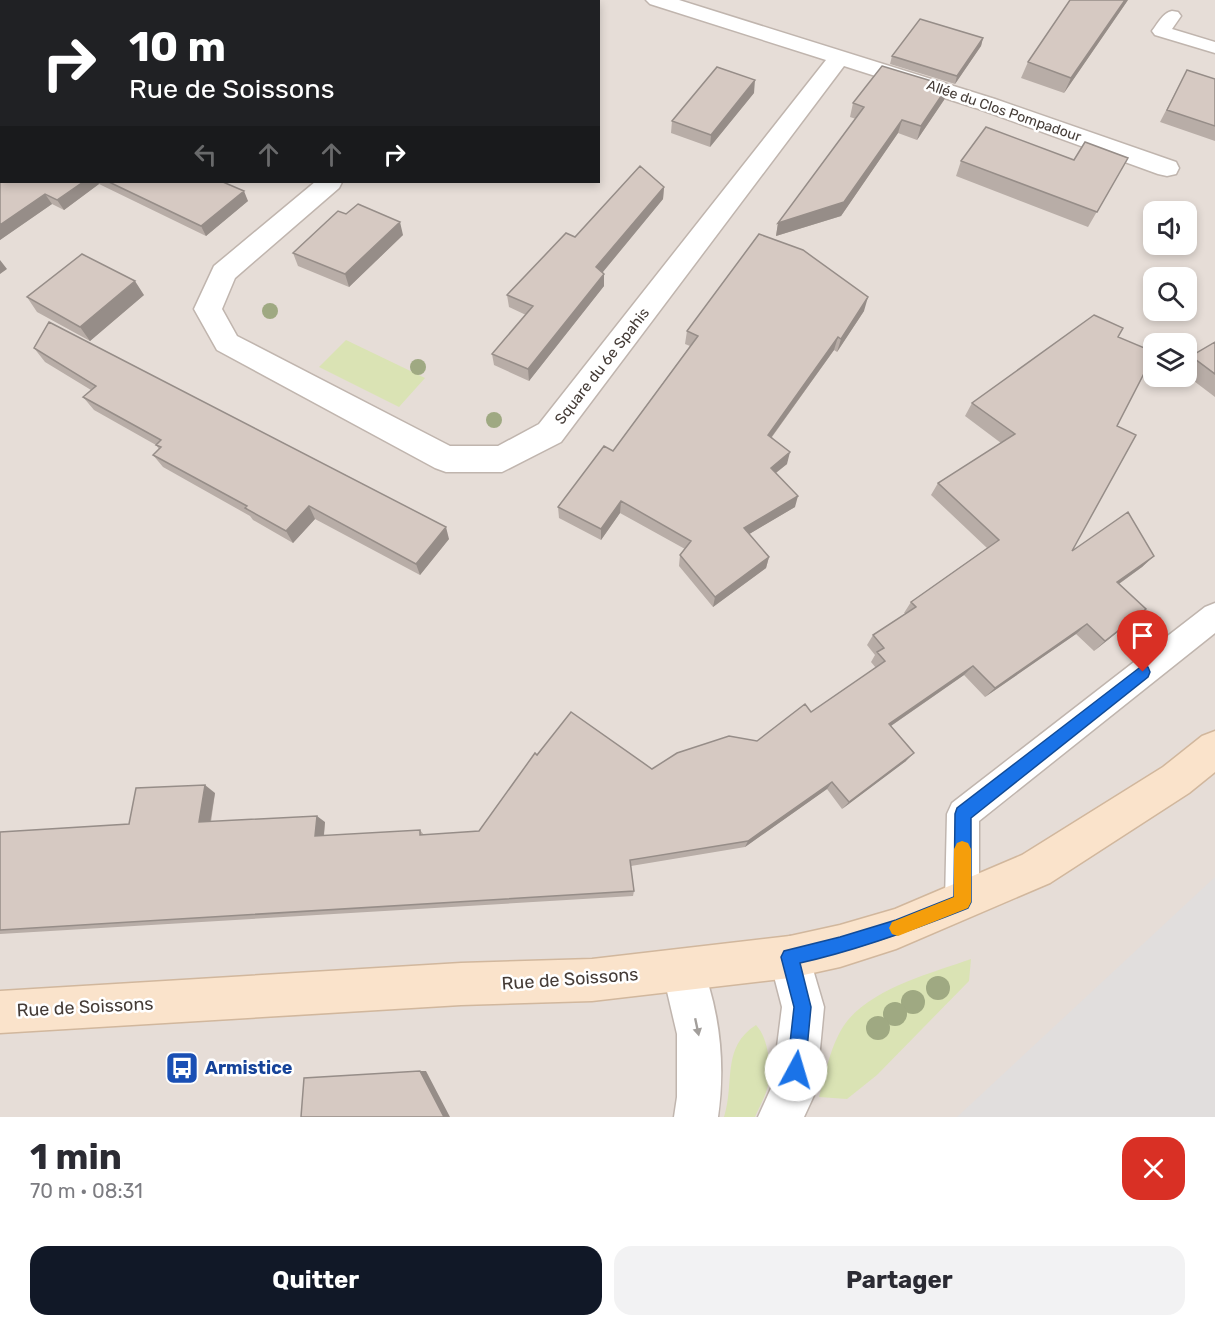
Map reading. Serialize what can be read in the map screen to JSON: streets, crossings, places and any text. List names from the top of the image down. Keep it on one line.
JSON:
{"streets":{"main road":["Rue de Soissons"],"street":["Allée du Clos Pompadour","Square du 6e Spahis"]},"crossings":[["Allée du Clos Pompadour","Square du 6e Spahis"]],"places":{"bus stop":["Armistice"]},"page":{"turn":["10 m","Rue de Soissons"],"heading":["1 min","70 m · 08:31"],"buttons":["Quitter","Partager"]}}
